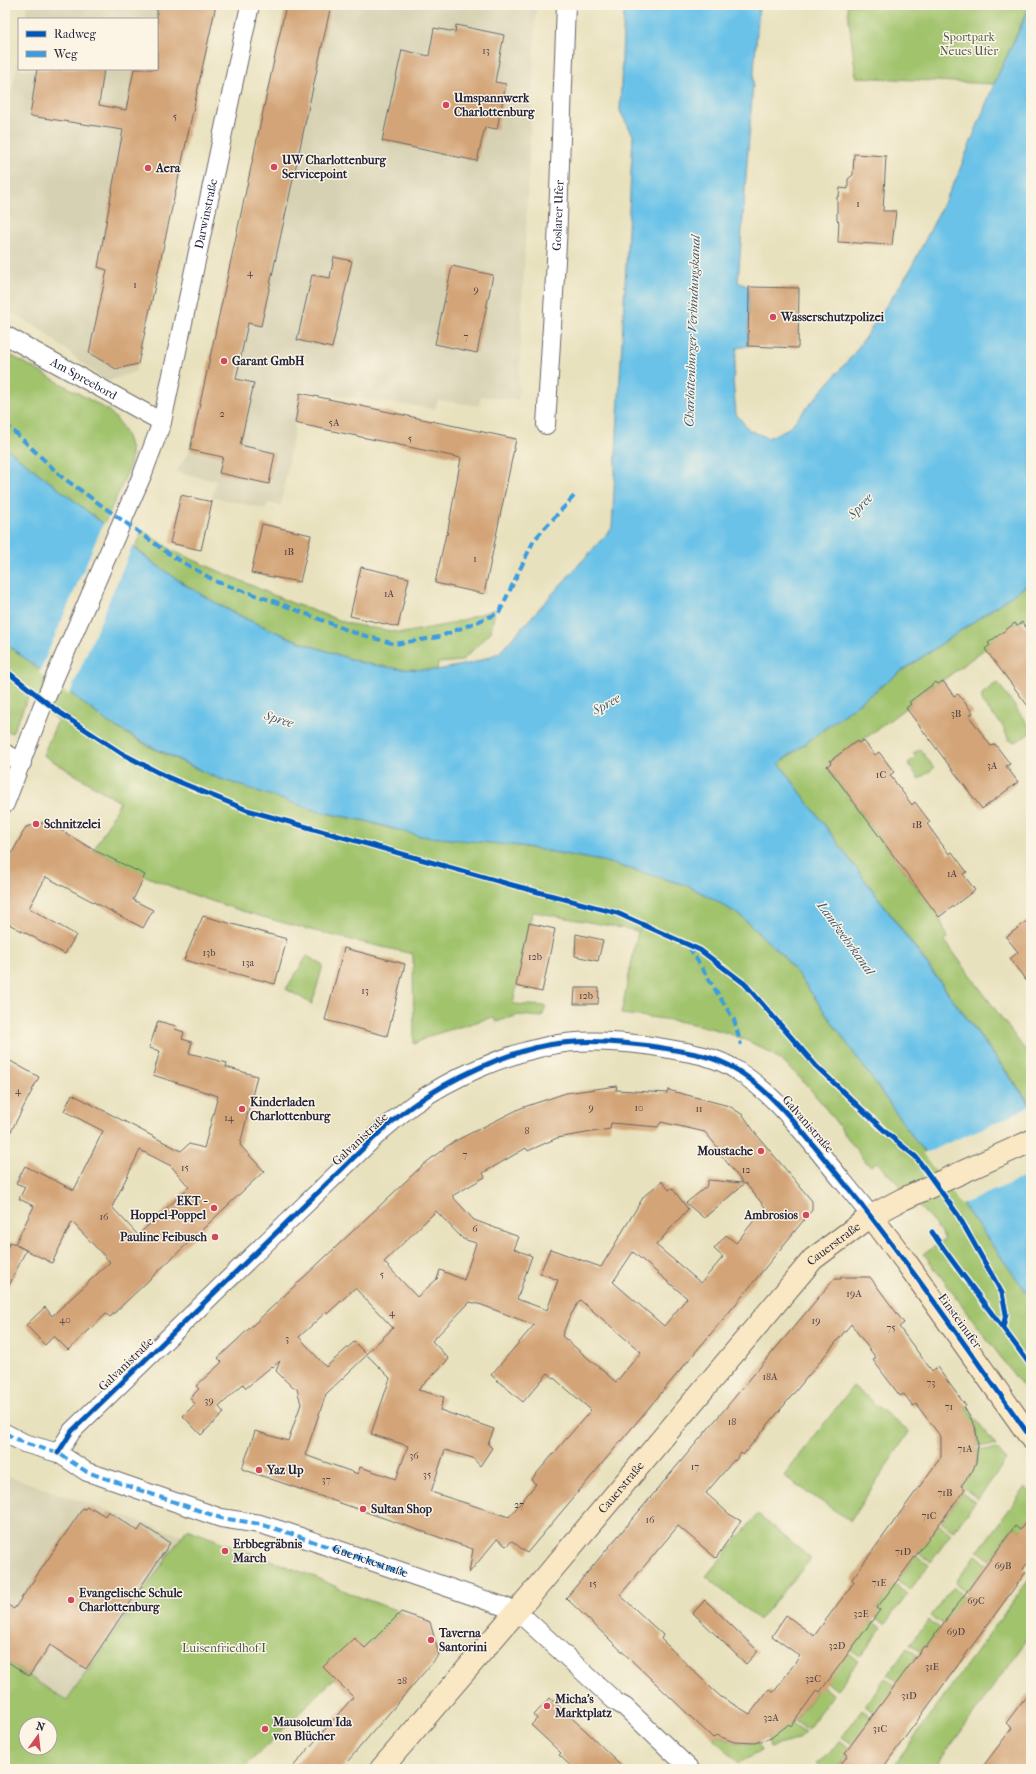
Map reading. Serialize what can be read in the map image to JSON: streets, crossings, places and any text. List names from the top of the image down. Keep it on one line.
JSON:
{"streets":{"street":["Darwinstraße","Goslarer Ufer","Am Spreebord","Galvanistraße","Cauerstraße","Einsteinufer","Guerickestraße"]},"crossings":[["Darwinstraße","Am Spreebord"],["Galvanistraße","Cauerstraße"],["Galvanistraße","Einsteinufer"],["Galvanistraße","Guerickestraße"],["Cauerstraße","Einsteinufer"],["Cauerstraße","Guerickestraße"]],"water":["Charlottenburger Verbindungskanal","Spree","Landwehrkanal"],"parks":["Sportpark Neues Ufer","Luisenfriedhof I"],"places":["Umspannwerk Charlottenburg","UW Charlottenburg Servicepoint","Aera","Wasserschutzpolizei","Garant GmbH","Schnitzelei","Kinderladen Charlottenburg","Moustache","EKT - Hoppel-Poppel","Ambrosios","Pauline Feibusch","Yaz Up","Sultan Shop","Erbbegräbnis March","Evangelische Schule Charlottenburg","Taverna Santorini","Micha's Marktplatz","Mausoleum Ida von Blücher"],"house_numbers":["13","5","1","4","1","9","7","2","5A","5","1B","1","1A","3B","3A","1C","1B","1A","13b","12b","13a","13","12b","4","9","10","11","14","8","7","15","12","16","6","5","19A","4","40","19","75","3","18A","73","39","71","18","71A","36","17","35","37","71B","27","71C","16","71D","69B","71E","15","69C","32E","69D","32D","31E","32C","28","31D","32A","31C"],"legend":["Radweg","Weg"],"north":"top"}
